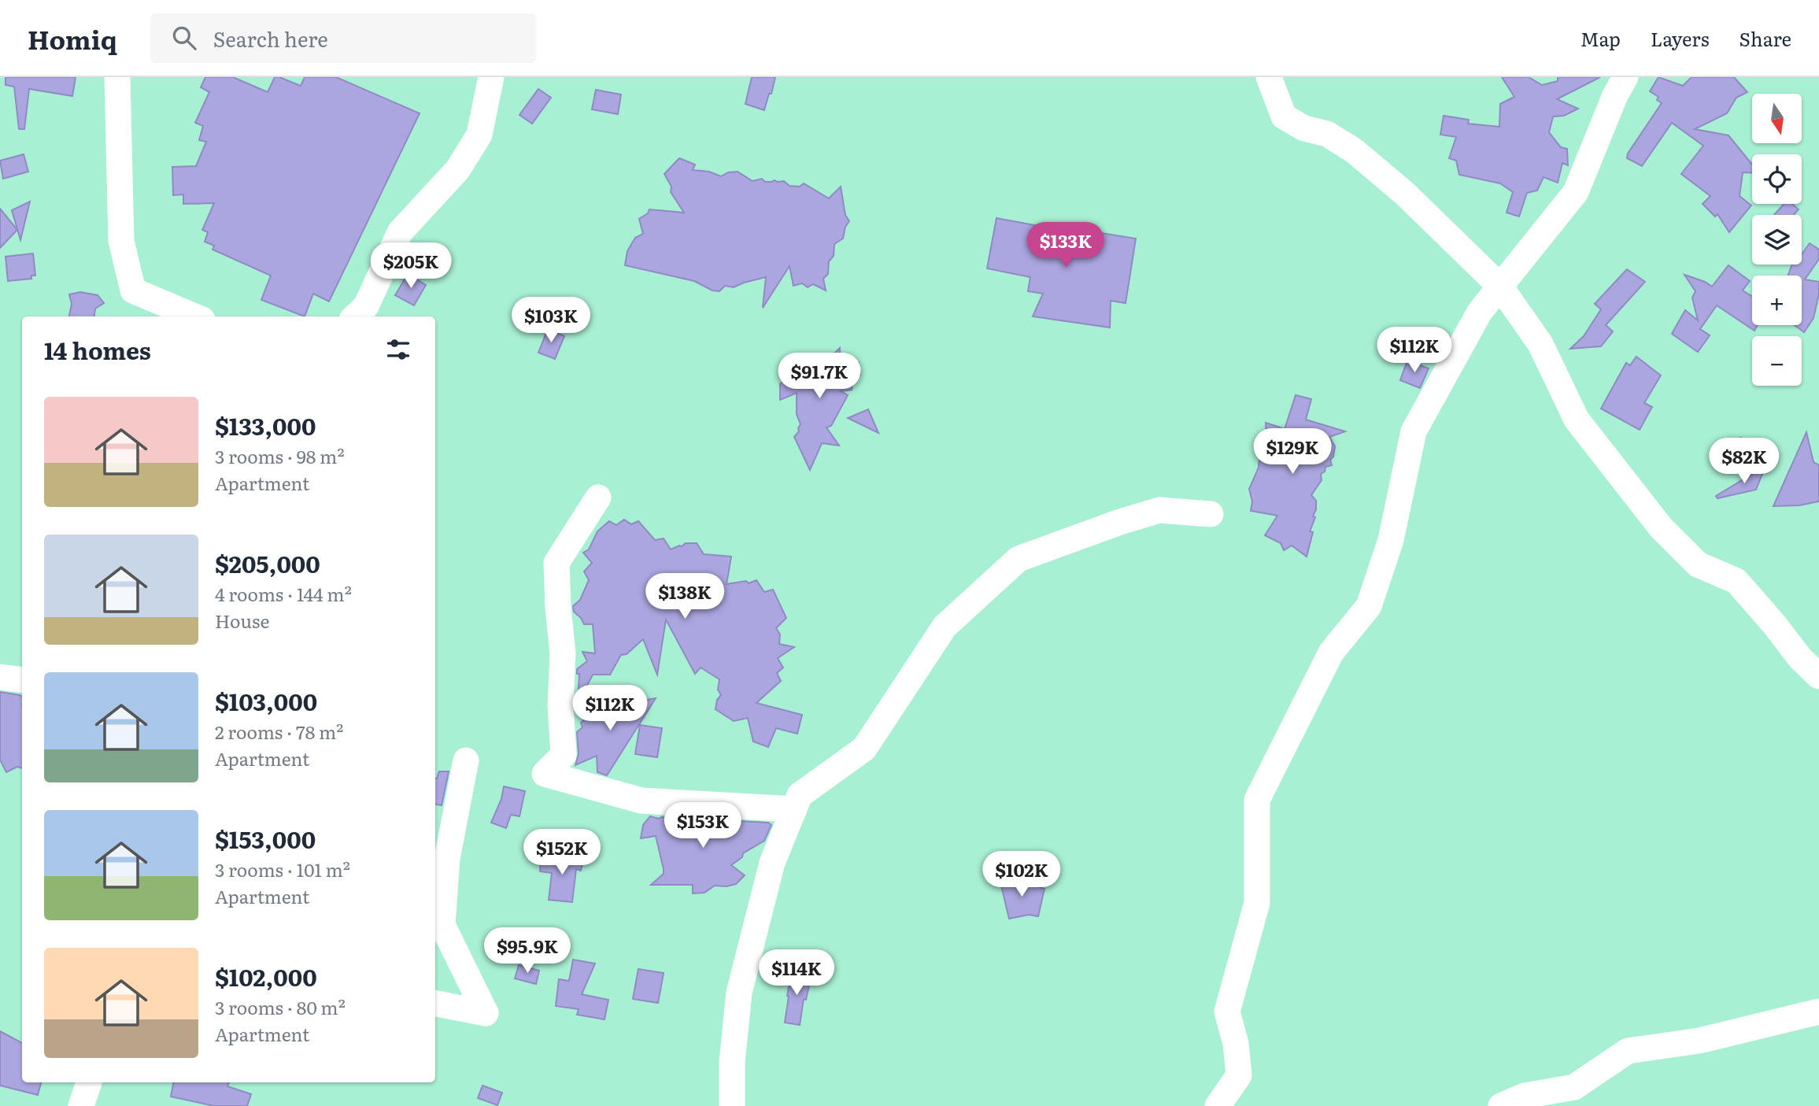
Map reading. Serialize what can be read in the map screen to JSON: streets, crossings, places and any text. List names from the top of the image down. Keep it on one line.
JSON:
{"north":"bottom","page":{"header":"Homiq","search":"Search here","nav":["Map","Layers","Share"],"map_buttons":["+","−"],"price":["$133K","$205K","$103K","$112K","$91.7K","$129K","$82K","$138K","$112K","$153K","$152K","$102K","$95.9K","$114K"],"heading":"14 homes","list":[{"name":"$133,000","note":"3 rooms · 98 m² · Apartment"},{"name":"$205,000","note":"4 rooms · 144 m² · House"},{"name":"$103,000","note":"2 rooms · 78 m² · Apartment"},{"name":"$153,000","note":"3 rooms · 101 m² · Apartment"},{"name":"$102,000","note":"3 rooms · 80 m² · Apartment"}]}}
